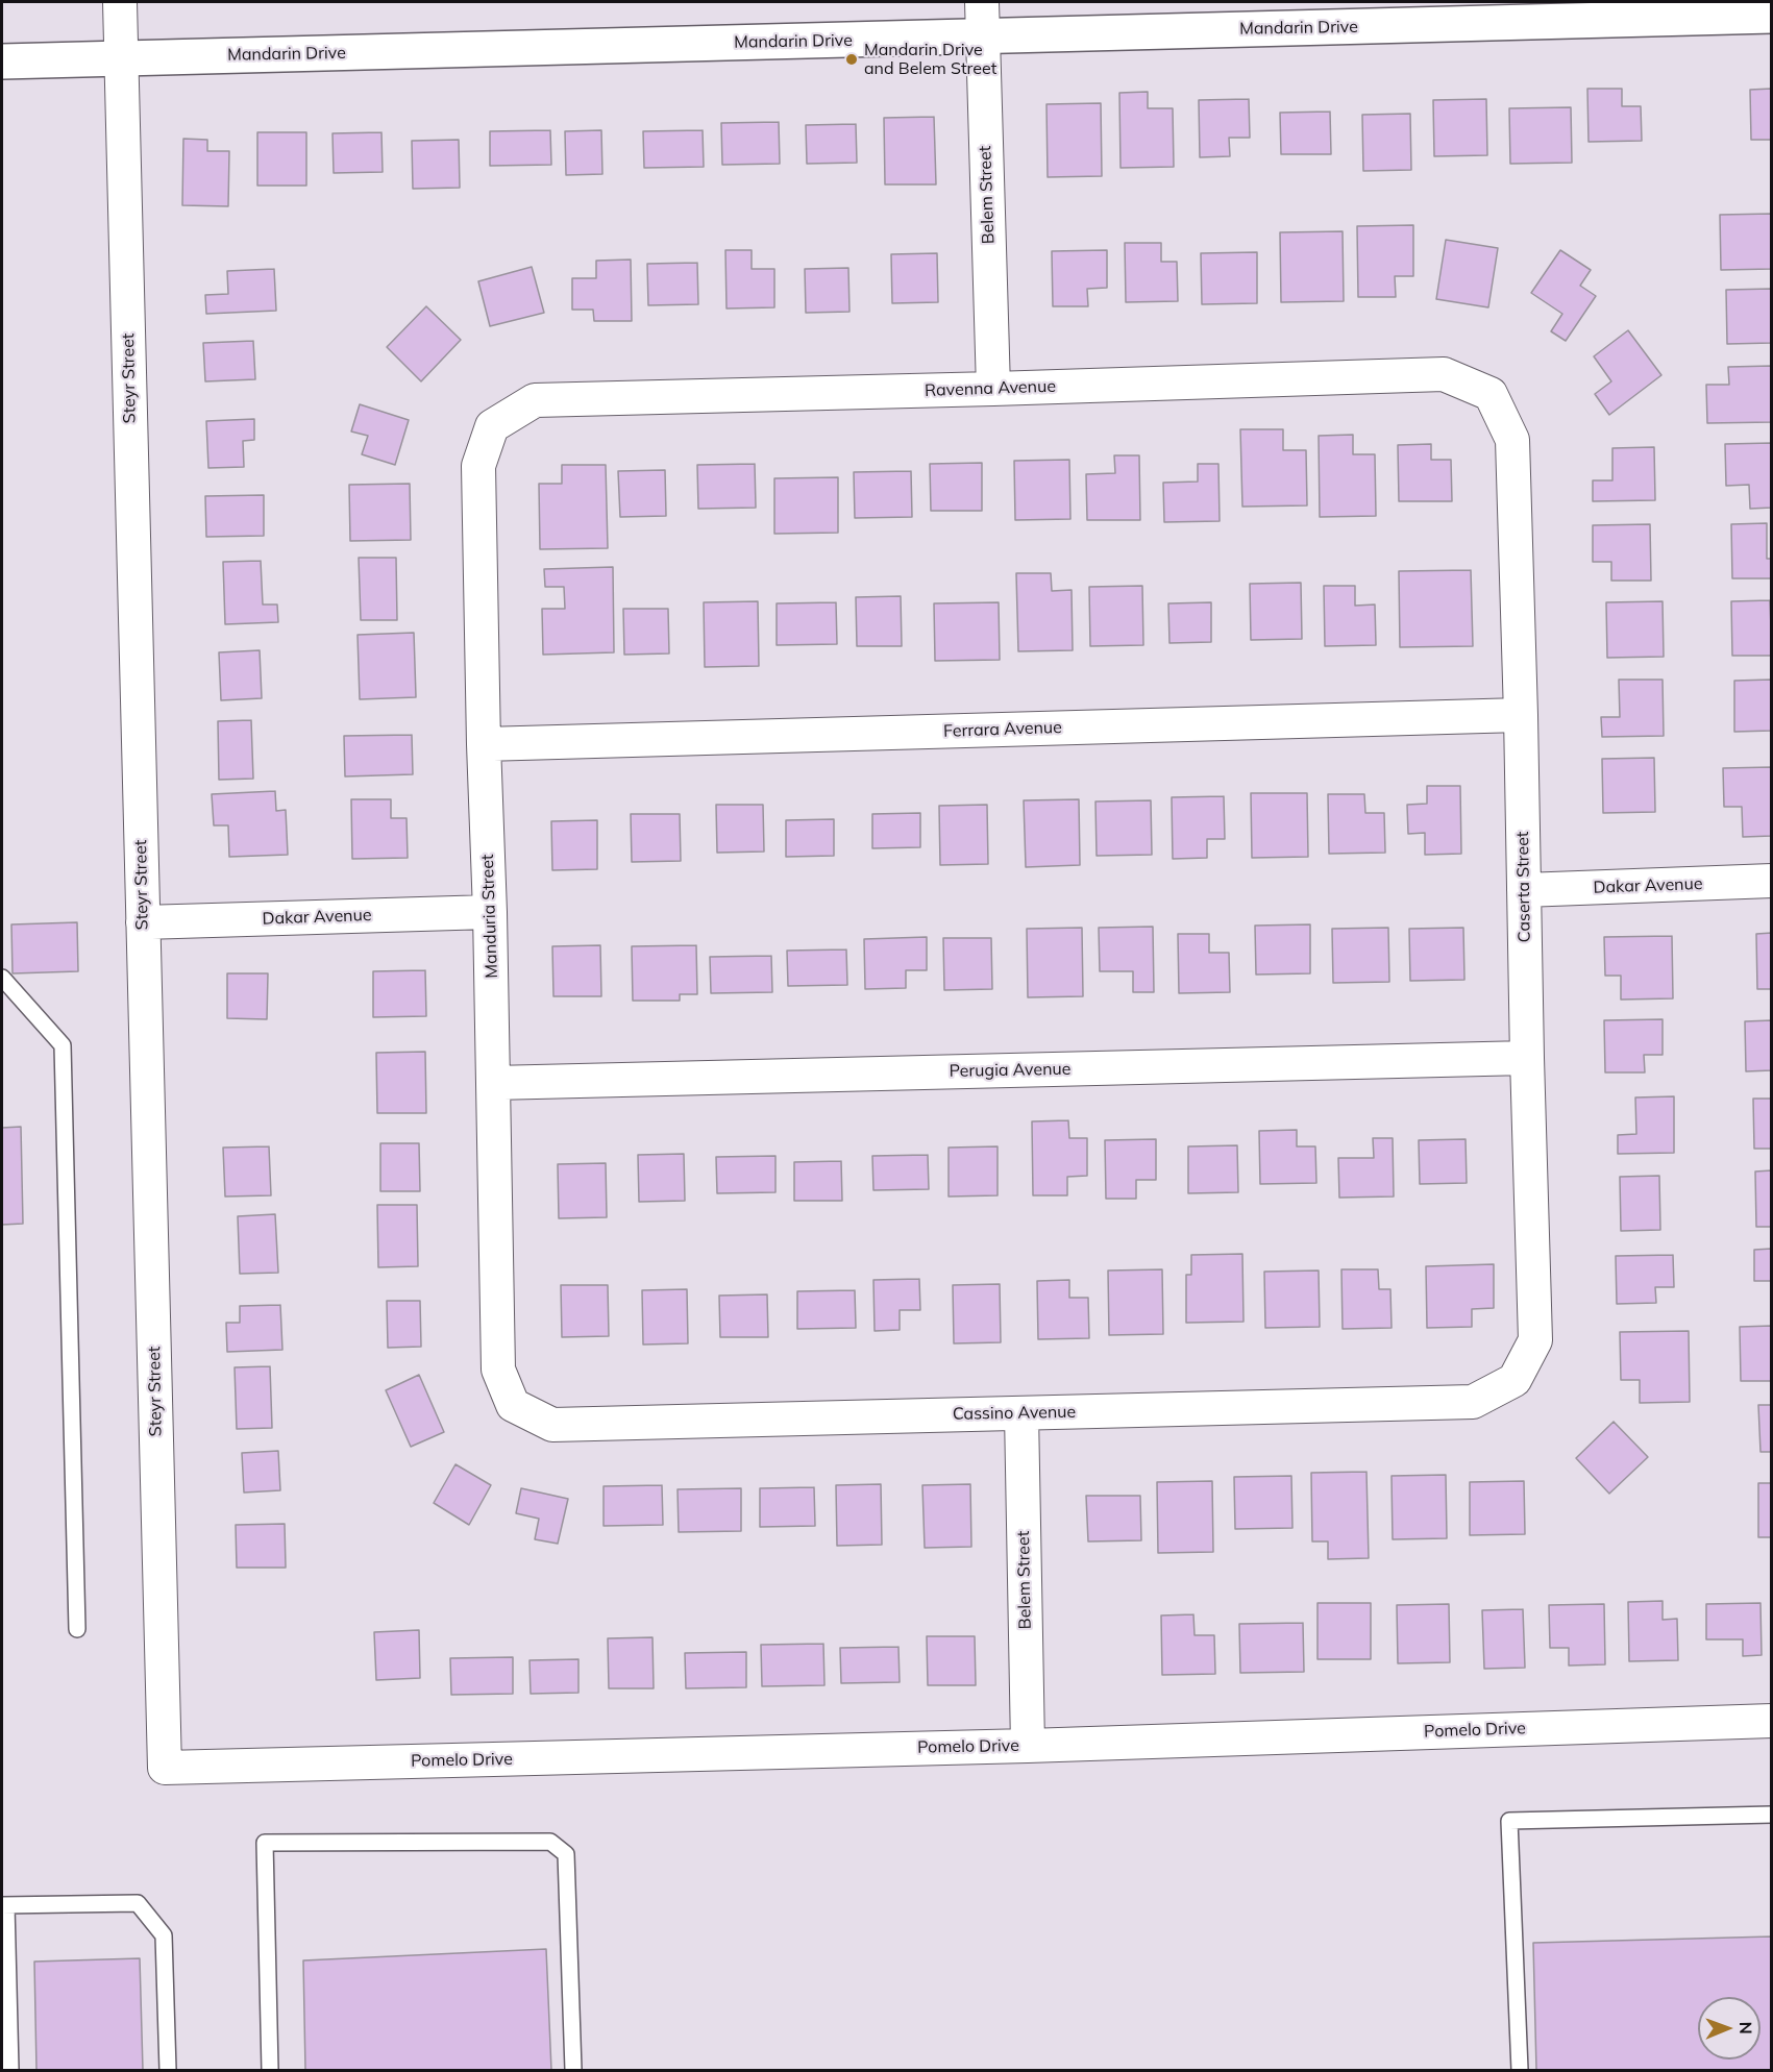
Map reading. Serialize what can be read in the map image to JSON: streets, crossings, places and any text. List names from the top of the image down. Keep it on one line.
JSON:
{"streets":{"street":["Mandarin Drive","Belem Street","Steyr Street","Ravenna Avenue","Ferrara Avenue","Dakar Avenue","Caserta Street","Manduria Street","Perugia Avenue","Cassino Avenue","Pomelo Drive"]},"crossings":[["Mandarin Drive","Belem Street"],["Mandarin Drive","Steyr Street"],["Belem Street","Ravenna Avenue"],["Belem Street","Cassino Avenue"],["Belem Street","Pomelo Drive"],["Steyr Street","Dakar Avenue"],["Steyr Street","Pomelo Drive"],["Ravenna Avenue","Caserta Street"],["Ravenna Avenue","Manduria Street"],["Ferrara Avenue","Caserta Street"],["Ferrara Avenue","Manduria Street"],["Dakar Avenue","Caserta Street"],["Dakar Avenue","Manduria Street"],["Caserta Street","Perugia Avenue"],["Caserta Street","Cassino Avenue"],["Manduria Street","Perugia Avenue"],["Manduria Street","Cassino Avenue"]],"places":["Mandarin Drive and Belem Street"],"north":"right"}
